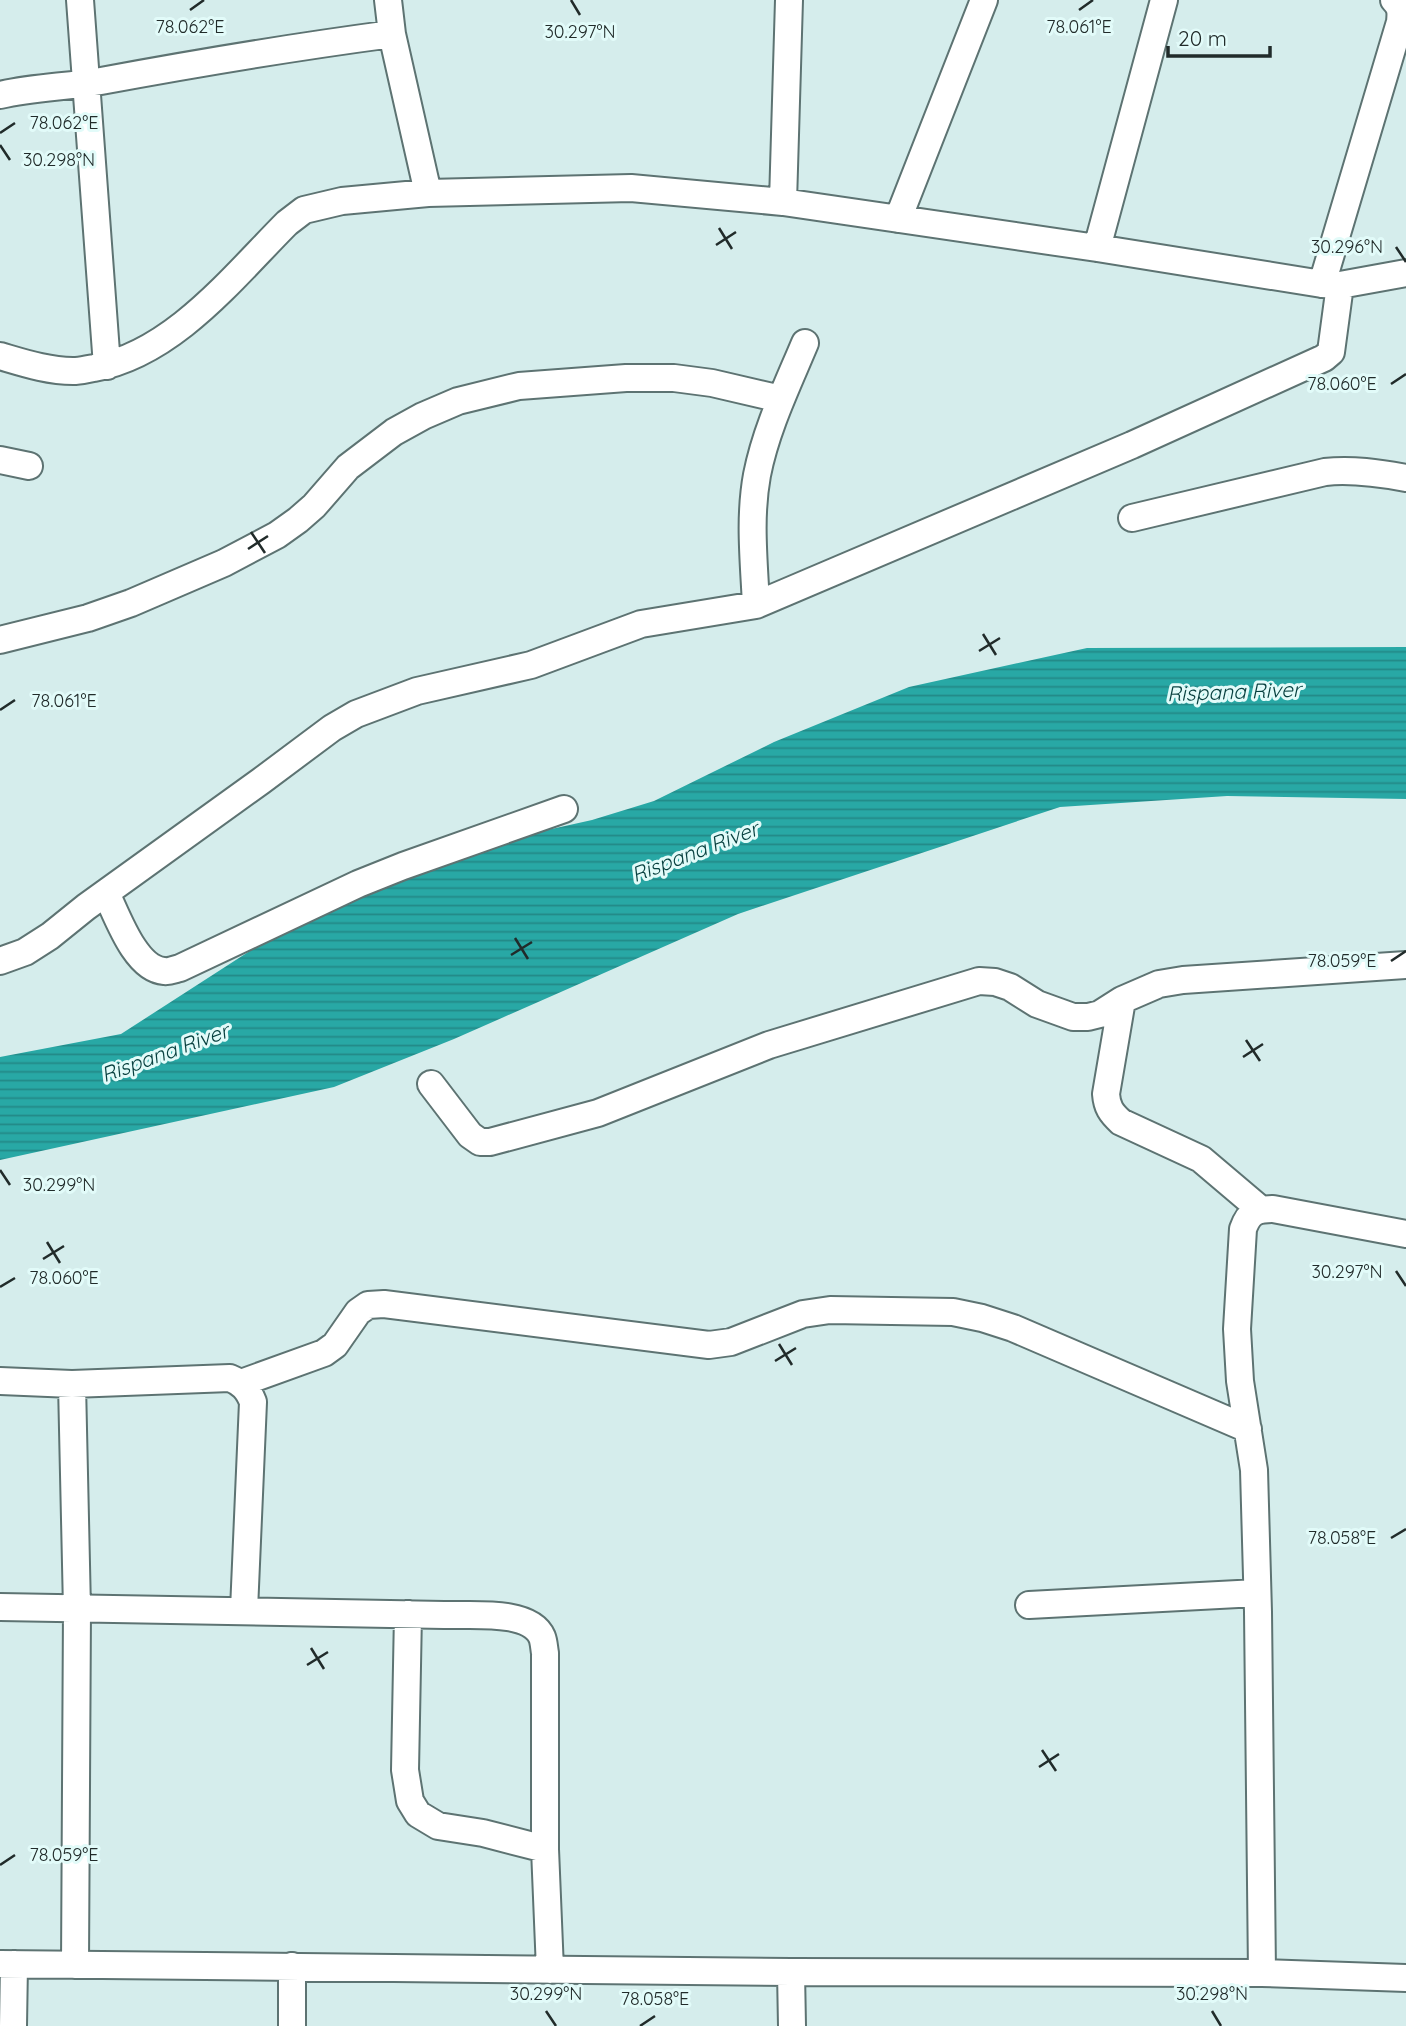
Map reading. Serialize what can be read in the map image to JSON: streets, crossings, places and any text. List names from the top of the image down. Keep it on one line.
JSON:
{"water":["Rispana River"],"scale_bar":"20 m","coordinates":["78.062°E","78.061°E","30.297°N","30.298°N","30.296°N","78.060°E","78.059°E","30.299°N","78.058°E"]}
